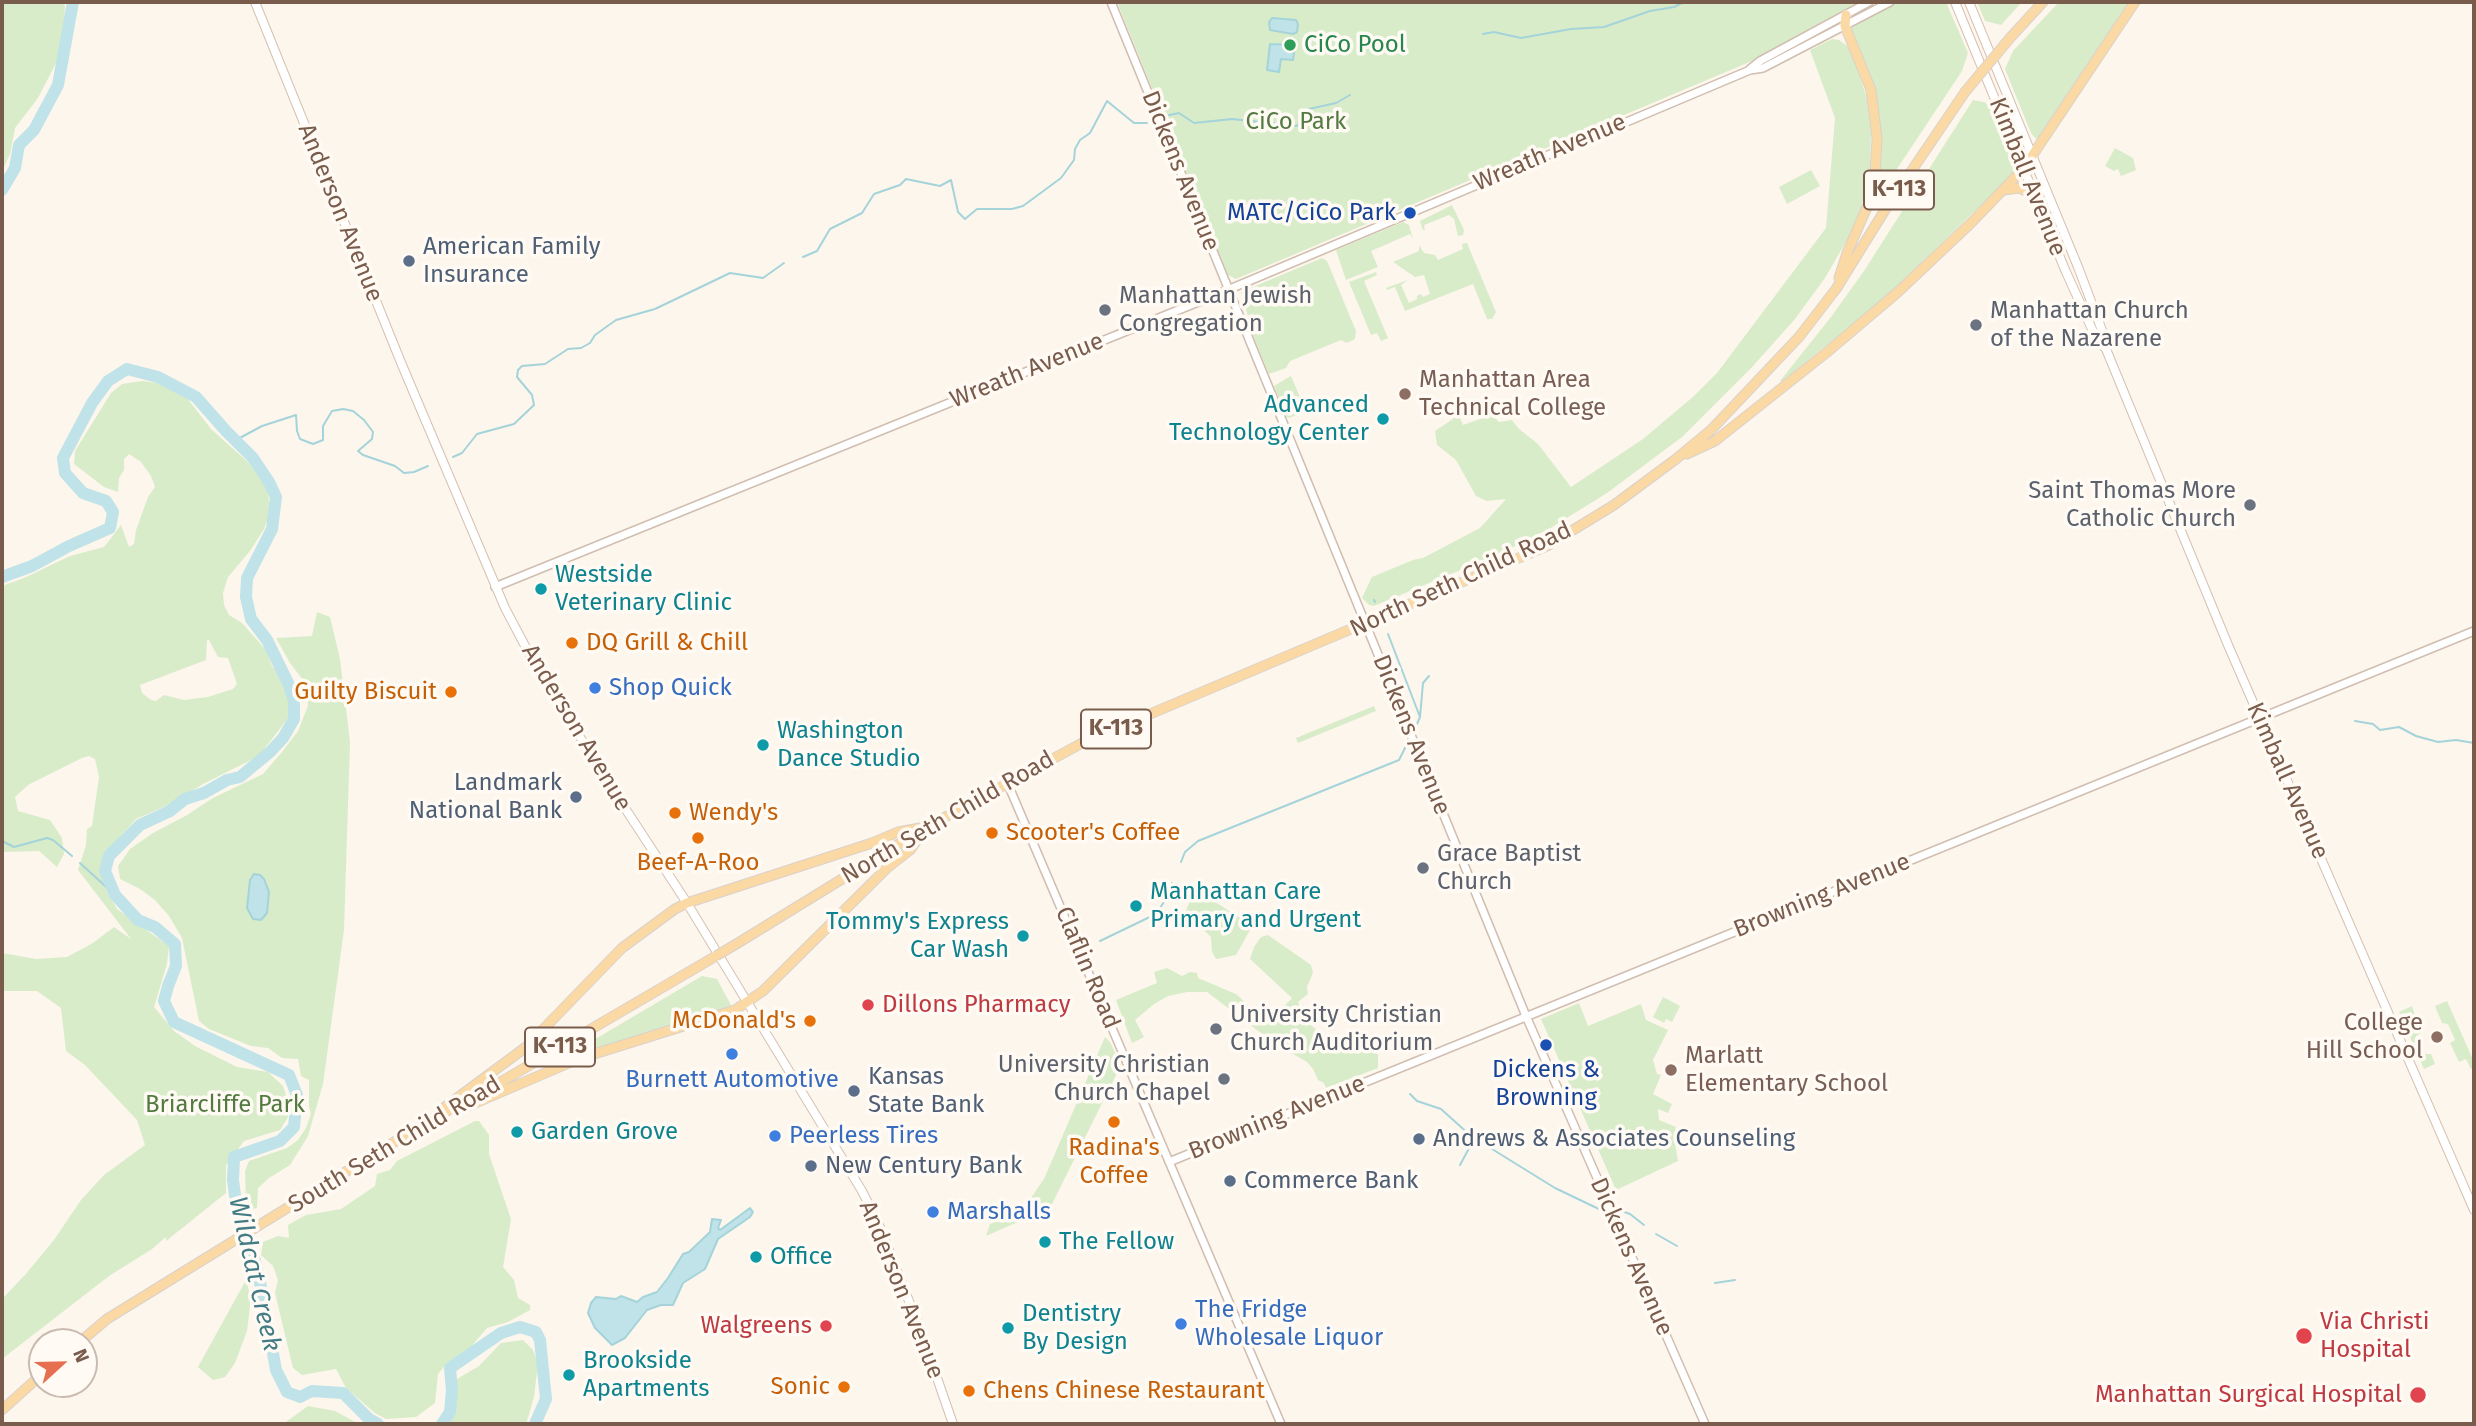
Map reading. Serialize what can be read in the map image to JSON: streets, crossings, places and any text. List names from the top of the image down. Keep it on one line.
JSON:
{"streets":{"main road":["Kimball Avenue","K-113","Anderson Avenue","North Seth Child Road","South Seth Child Road"],"street":["Wreath Avenue","Dickens Avenue","Browning Avenue","Claflin Road"]},"crossings":[["Wreath Avenue","Dickens Avenue"],["Wreath Avenue","Anderson Avenue"],["Dickens Avenue","North Seth Child Road"],["Dickens Avenue","Browning Avenue"],["Kimball Avenue","Browning Avenue"],["North Seth Child Road","Claflin Road"],["North Seth Child Road","South Seth Child Road"],["Browning Avenue","Claflin Road"]],"water":["Wildcat Creek"],"parks":["CiCo Park","Briarcliffe Park"],"places":["CiCo Pool","MATC/CiCo Park","American Family Insurance","Manhattan Jewish Congregation","Manhattan Church of the Nazarene","Manhattan Area Technical College","Advanced Technology Center","Saint Thomas More Catholic Church","Westside Veterinary Clinic","DQ Grill & Chill","Shop Quick","Guilty Biscuit","Washington Dance Studio","Landmark National Bank","Wendy's","Scooter's Coffee","Beef-A-Roo","Grace Baptist Church","Manhattan Care Primary and Urgent","Tommy's Express Car Wash","Dillons Pharmacy","McDonald's","University Christian Church Auditorium","College Hill School","Dickens & Browning","Burnett Automotive","Marlatt Elementary School","University Christian Church Chapel","Kansas State Bank","Radina's Coffee","Garden Grove","Peerless Tires","Andrews & Associates Counseling","New Century Bank","Commerce Bank","Marshalls","The Fellow","Office","The Fridge Wholesale Liquor","Walgreens","Dentistry By Design","Via Christi Hospital","Brookside Apartments","Sonic","Chens Chinese Restaurant","Manhattan Surgical Hospital"],"north":"right"}
